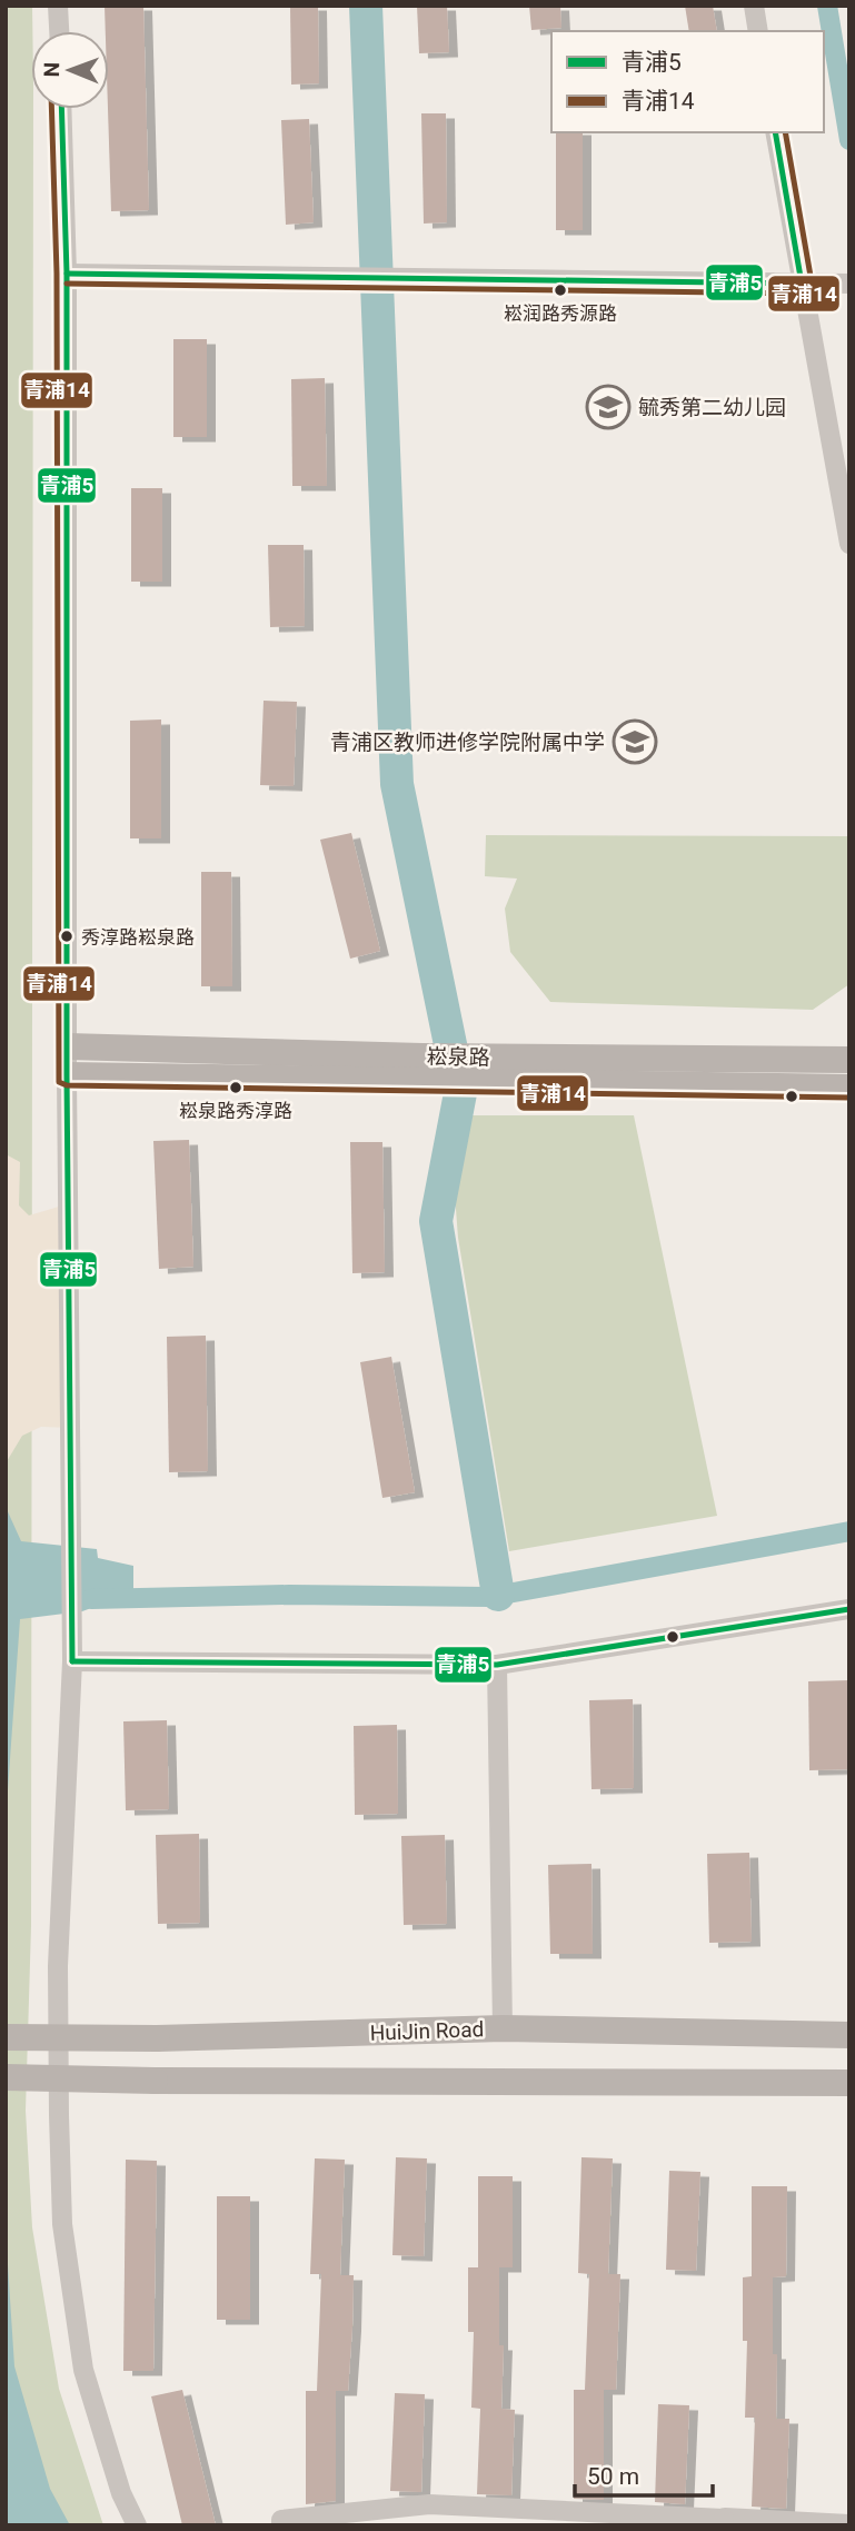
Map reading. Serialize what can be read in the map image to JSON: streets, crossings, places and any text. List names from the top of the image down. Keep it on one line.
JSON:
{"streets":{"main road":["崧泉路","HuiJin Road"]},"places":{"other":["崧润路秀源路","秀淳路崧泉路","崧泉路秀淳路"],"school or university":["毓秀第二幼儿园","青浦区教师进修学院附属中学"]},"lines":["transit line 青浦5","transit line 青浦14"],"legend":["青浦5","青浦14"],"scale_bar":"50 m","north":"left"}
